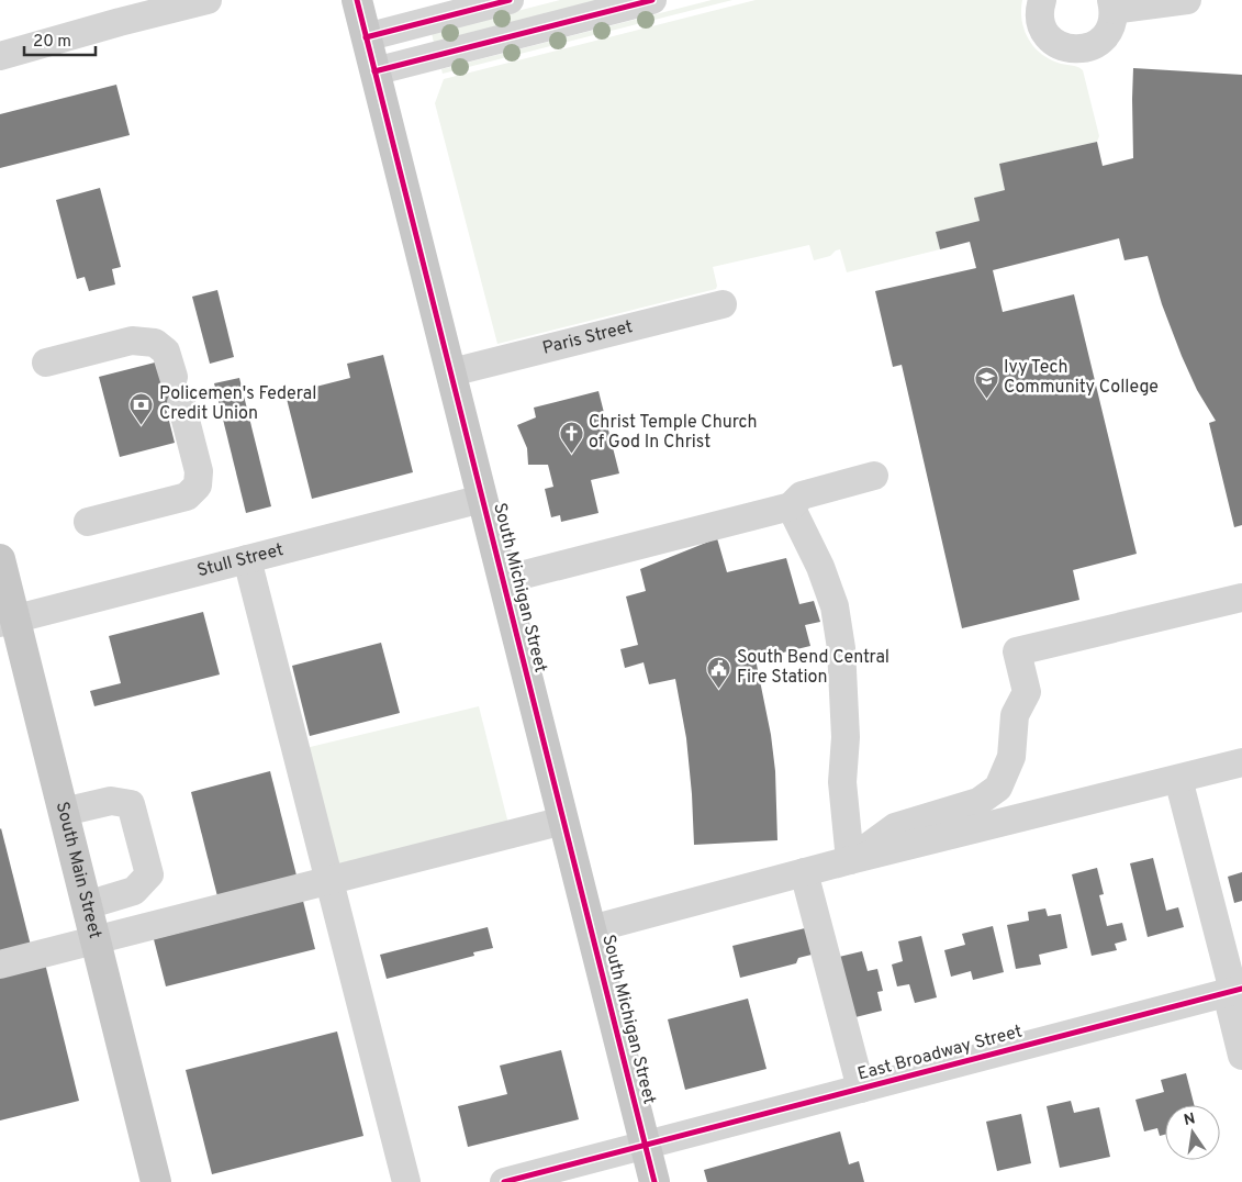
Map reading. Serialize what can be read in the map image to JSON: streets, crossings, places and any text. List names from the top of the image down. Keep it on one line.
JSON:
{"streets":{"main road":["South Michigan Street","South Main Street"],"street":["Paris Street","Stull Street","East Broadway Street"]},"crossings":[["Paris Street","South Michigan Street"],["Stull Street","South Michigan Street"],["Stull Street","South Main Street"],["South Michigan Street","East Broadway Street"]],"places":{"school or university":["Ivy Tech Community College"],"bank":["Policemen's Federal Credit Union"],"church":["Christ Temple Church of God In Christ"],"public building":["South Bend Central Fire Station"]},"scale_bar":"20 m","north":"top"}
